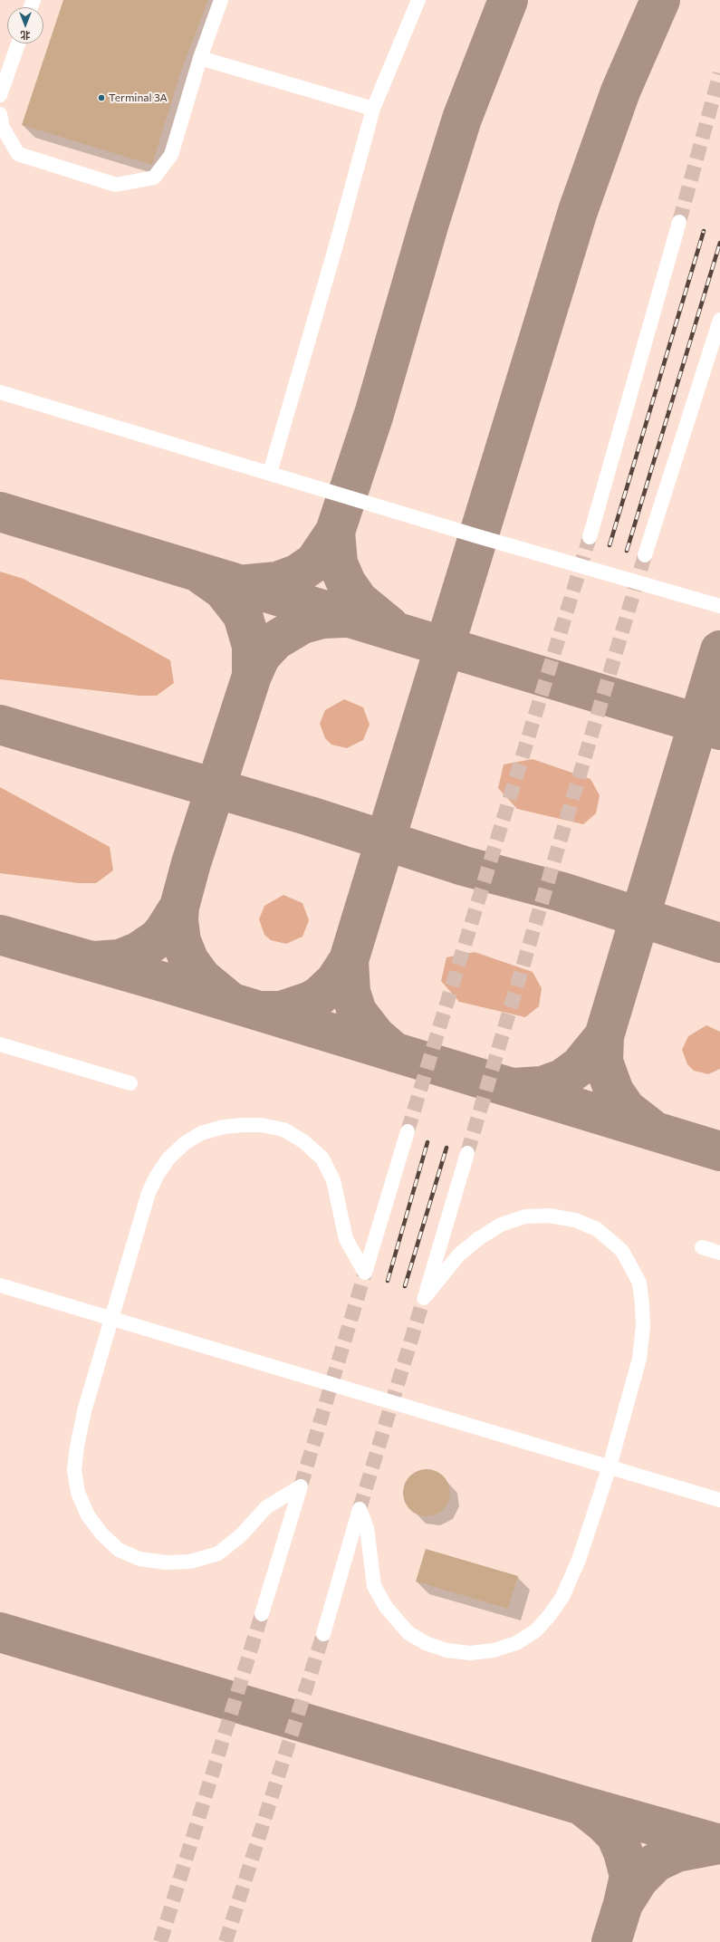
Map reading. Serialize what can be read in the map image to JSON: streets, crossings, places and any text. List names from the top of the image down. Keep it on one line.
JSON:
{"places":["Terminal 3A"],"north":"bottom"}
